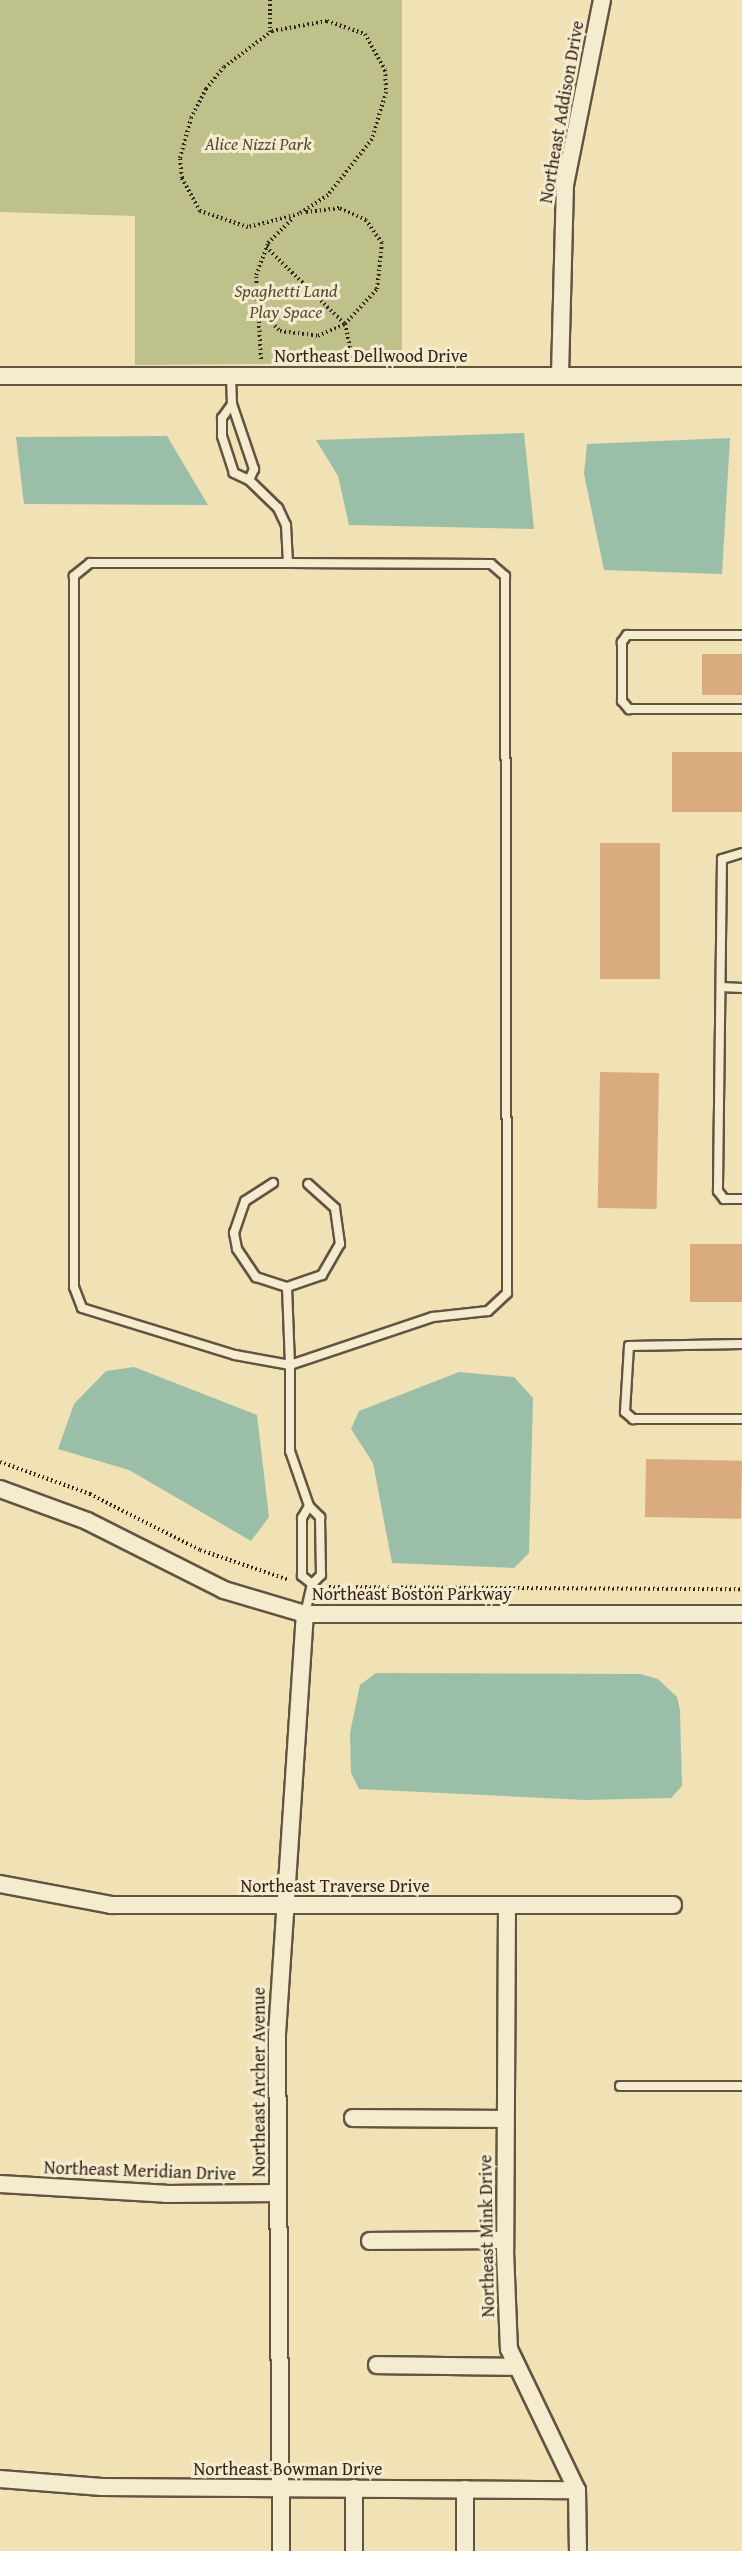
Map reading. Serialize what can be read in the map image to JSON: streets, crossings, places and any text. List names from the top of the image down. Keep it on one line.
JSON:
{"streets":{"street":["Northeast Addison Drive","Northeast Dellwood Drive","Northeast Boston Parkway","Northeast Traverse Drive","Northeast Archer Avenue","Northeast Meridian Drive","Northeast Mink Drive","Northeast Bowman Drive"]},"crossings":[["Northeast Addison Drive","Northeast Dellwood Drive"],["Northeast Boston Parkway","Northeast Archer Avenue"],["Northeast Traverse Drive","Northeast Archer Avenue"],["Northeast Traverse Drive","Northeast Mink Drive"],["Northeast Archer Avenue","Northeast Meridian Drive"],["Northeast Archer Avenue","Northeast Bowman Drive"],["Northeast Mink Drive","Northeast Bowman Drive"]],"parks":["Alice Nizzi Park","Spaghetti Land Play Space"]}
